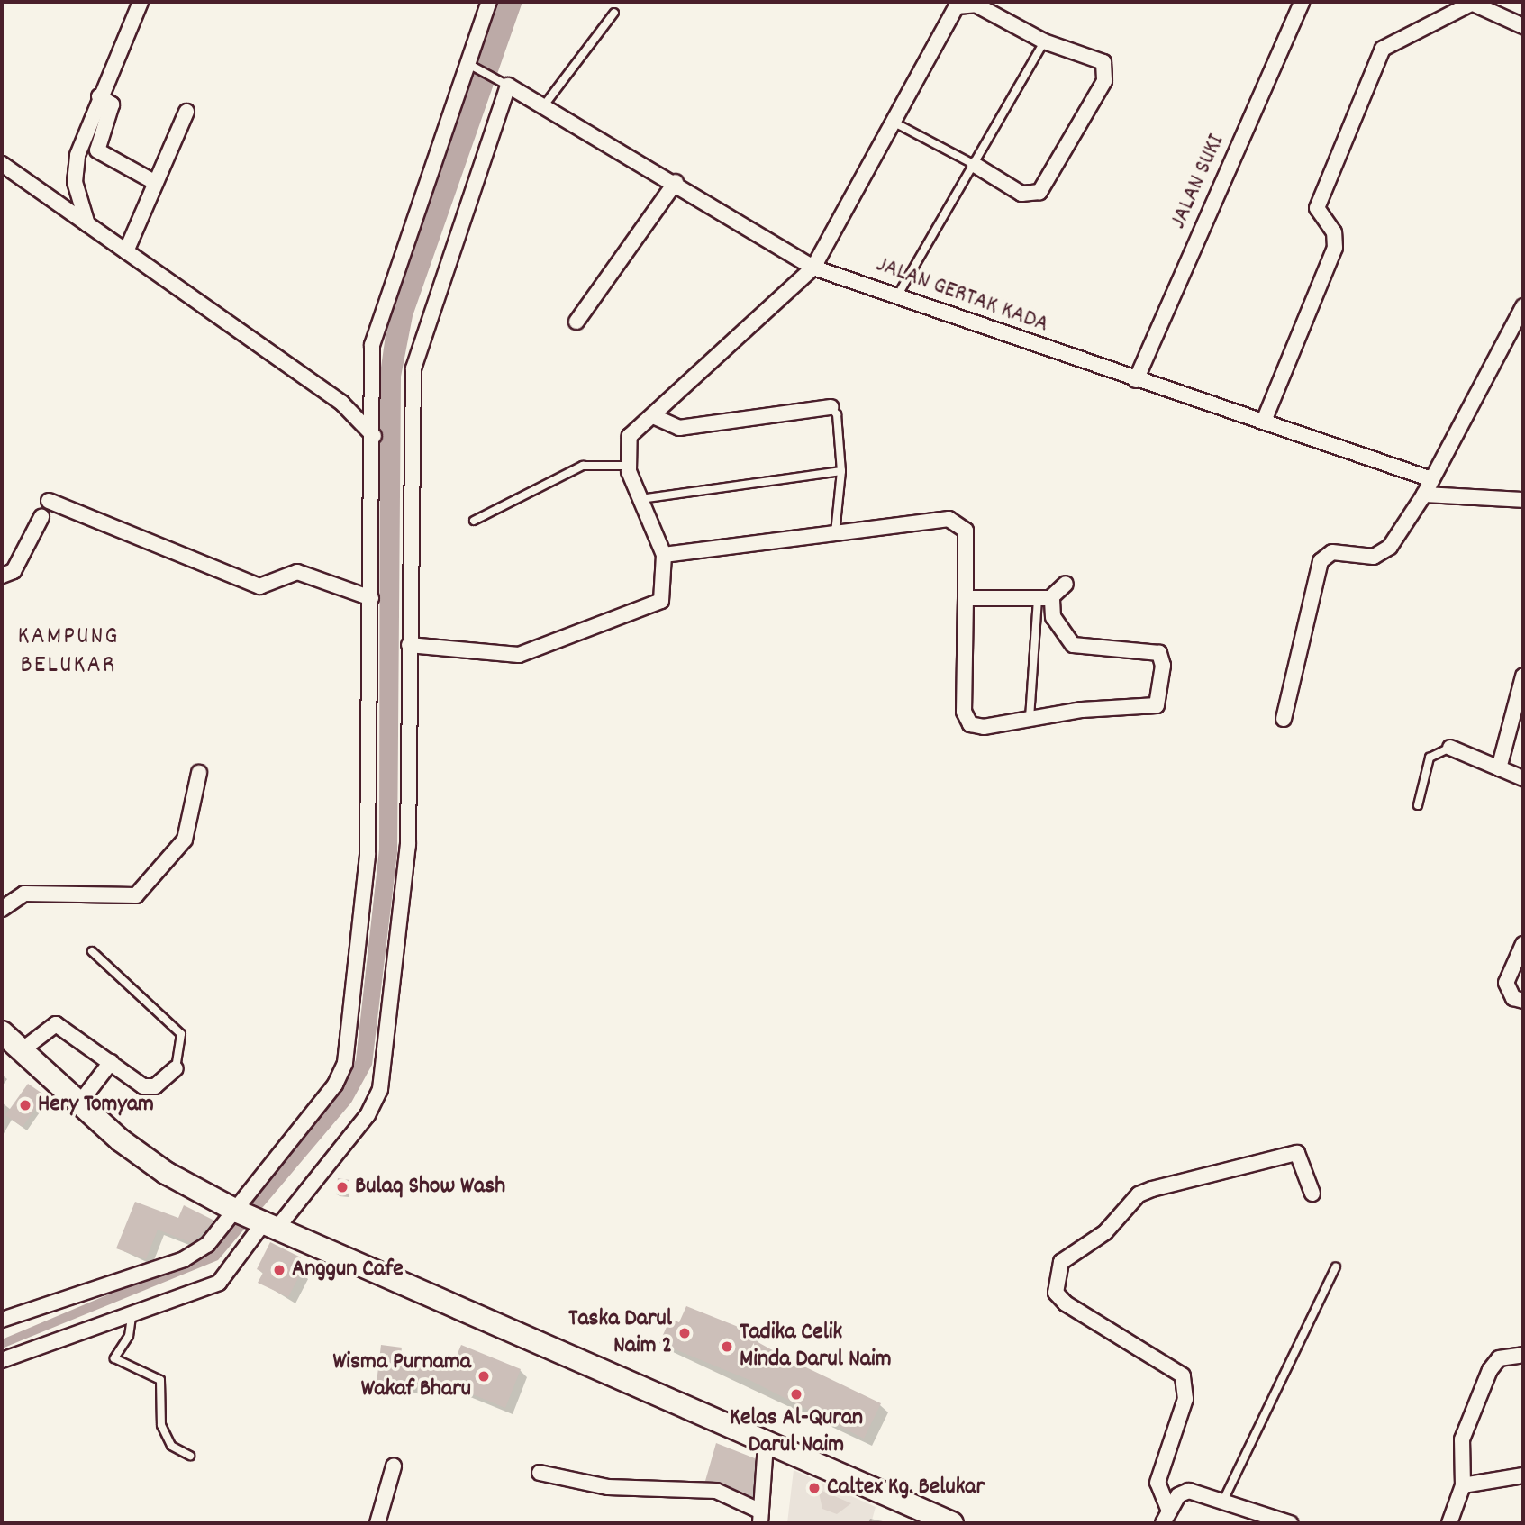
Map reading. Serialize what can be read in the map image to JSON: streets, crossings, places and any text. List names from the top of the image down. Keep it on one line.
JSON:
{"streets":{"street":["JALAN SUKI","JALAN GERTAK KADA"]},"crossings":[["JALAN SUKI","JALAN GERTAK KADA"]],"districts":["KAMPUNG BELUKAR"],"places":["Hery Tomyam","Bulaq Show Wash","Anggun Cafe","Taska Darul Naim 2","Tadika Celik Minda Darul Naim","Wisma Purnama Wakaf Bharu","Kelas Al-Quran Darul Naim","Caltex Kg. Belukar"]}
